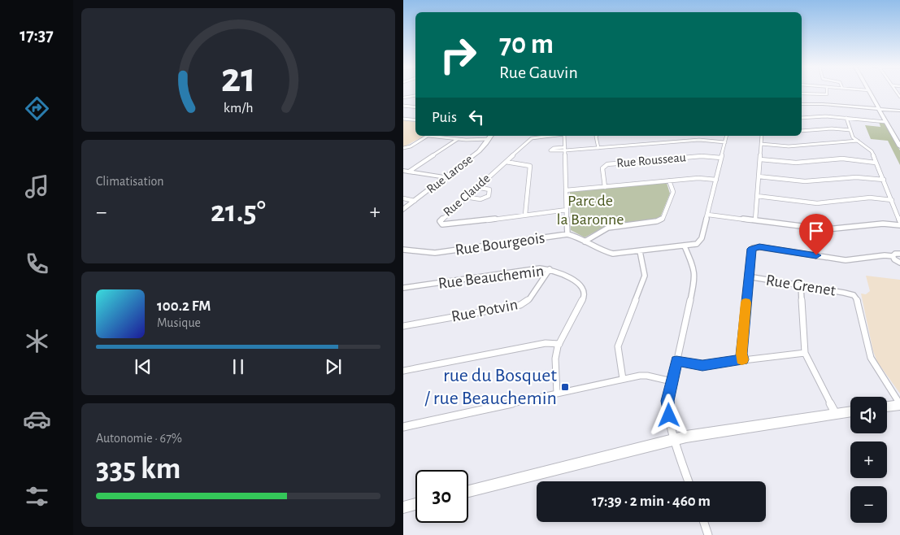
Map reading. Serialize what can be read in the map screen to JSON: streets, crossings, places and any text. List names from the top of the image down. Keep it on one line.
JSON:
{"streets":{"street":["Rue Rousseau","Rue Larose","Rue Claude","Rue Bourgeois","Rue Beauchemin","Rue Grenet","Rue Potvin"]},"crossings":[["Rue Rousseau","Rue Bourgeois"],["Rue Beauchemin","Rue Potvin"]],"parks":["Parc de la Baronne"],"places":{"transit":["rue du Bosquet / rue Beauchemin"]},"page":{"tabs":"17:37","turn":["70 m","Rue Gauvin"],"then":"Puis","tile":["Climatisation",["Autonomie · 67%","335 km"]],"heat":["−","21.5°","+"],"song":["100.2 FM","Musique"],"map_buttons":["+","−"],"limit":"30","trip":"17:39 · 2 min · 460 m","gauge":["21","km/h"]}}
